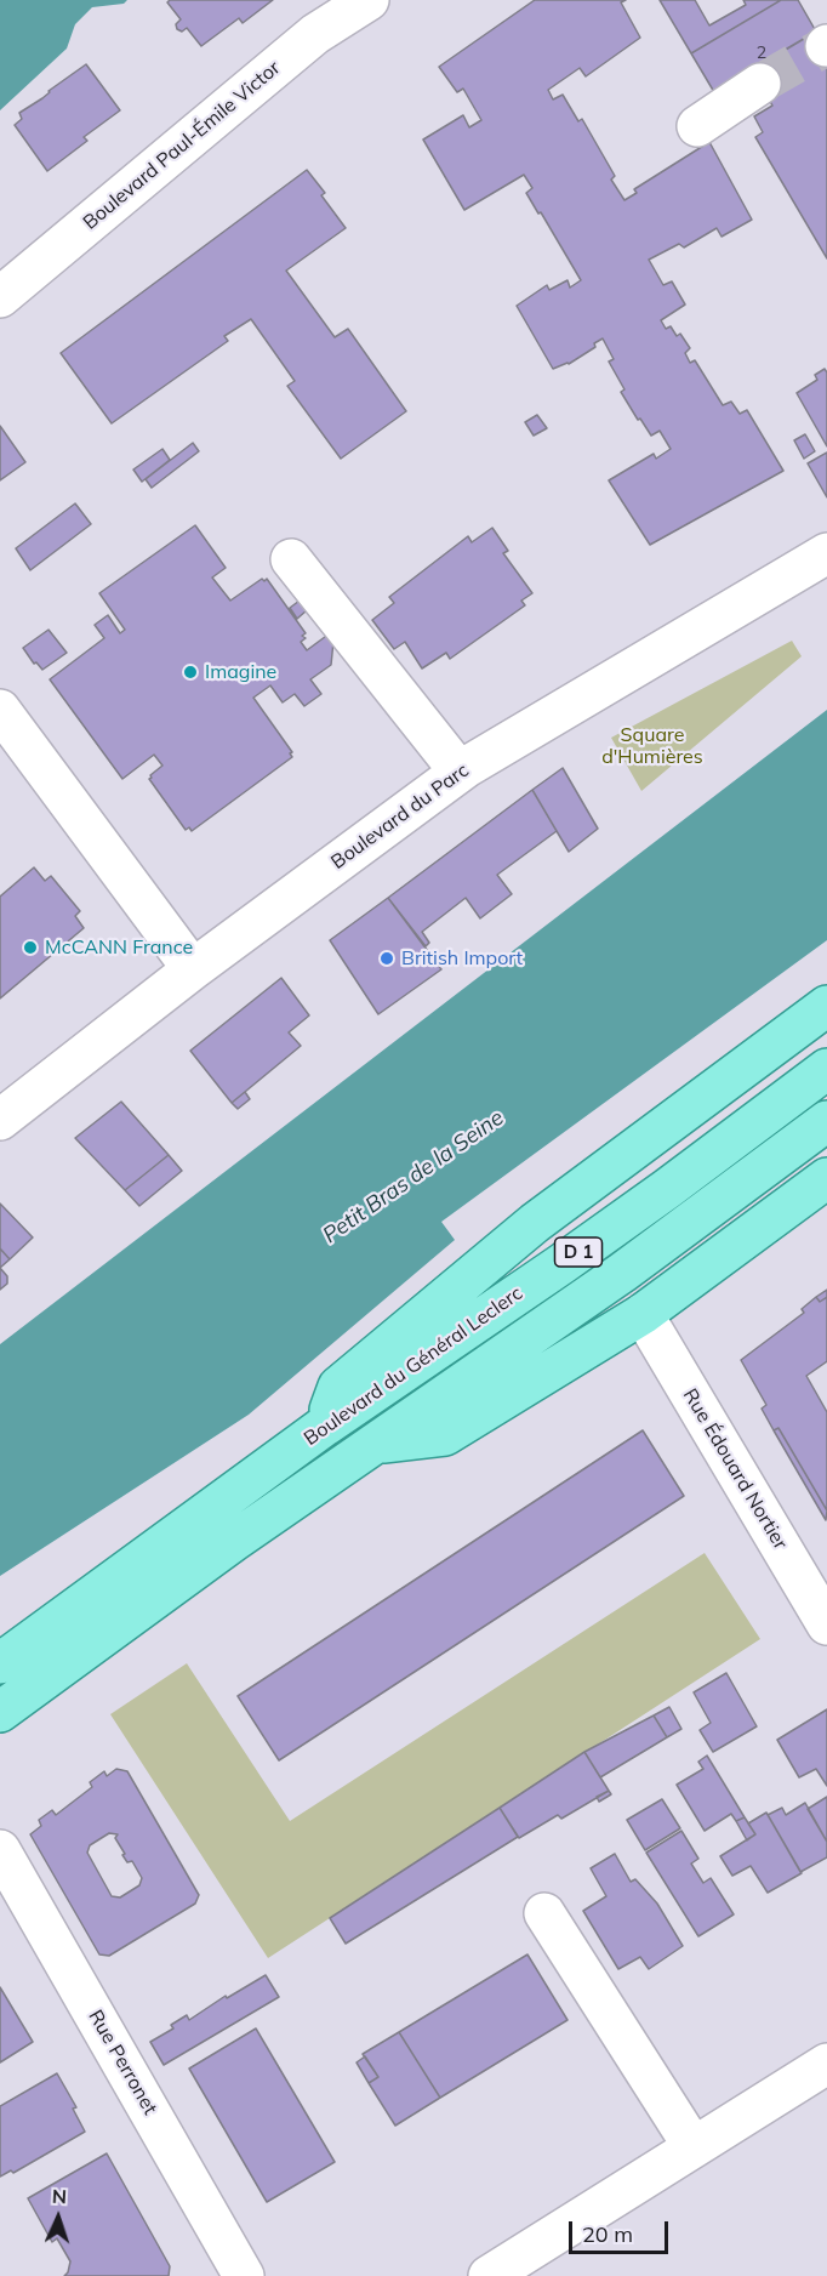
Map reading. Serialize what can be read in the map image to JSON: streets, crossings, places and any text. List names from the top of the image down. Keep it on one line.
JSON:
{"streets":{"main road":["D 1","Boulevard du Général Leclerc"],"street":["Boulevard Paul-Émile Victor","Boulevard du Parc","Rue Édouard Nortier","Rue Perronet"]},"water":["Petit Bras de la Seine"],"parks":["Square d'Humières"],"places":["Imagine","McCANN France","British Import"],"house_numbers":["2"],"scale_bar":"20 m","north":"top"}
